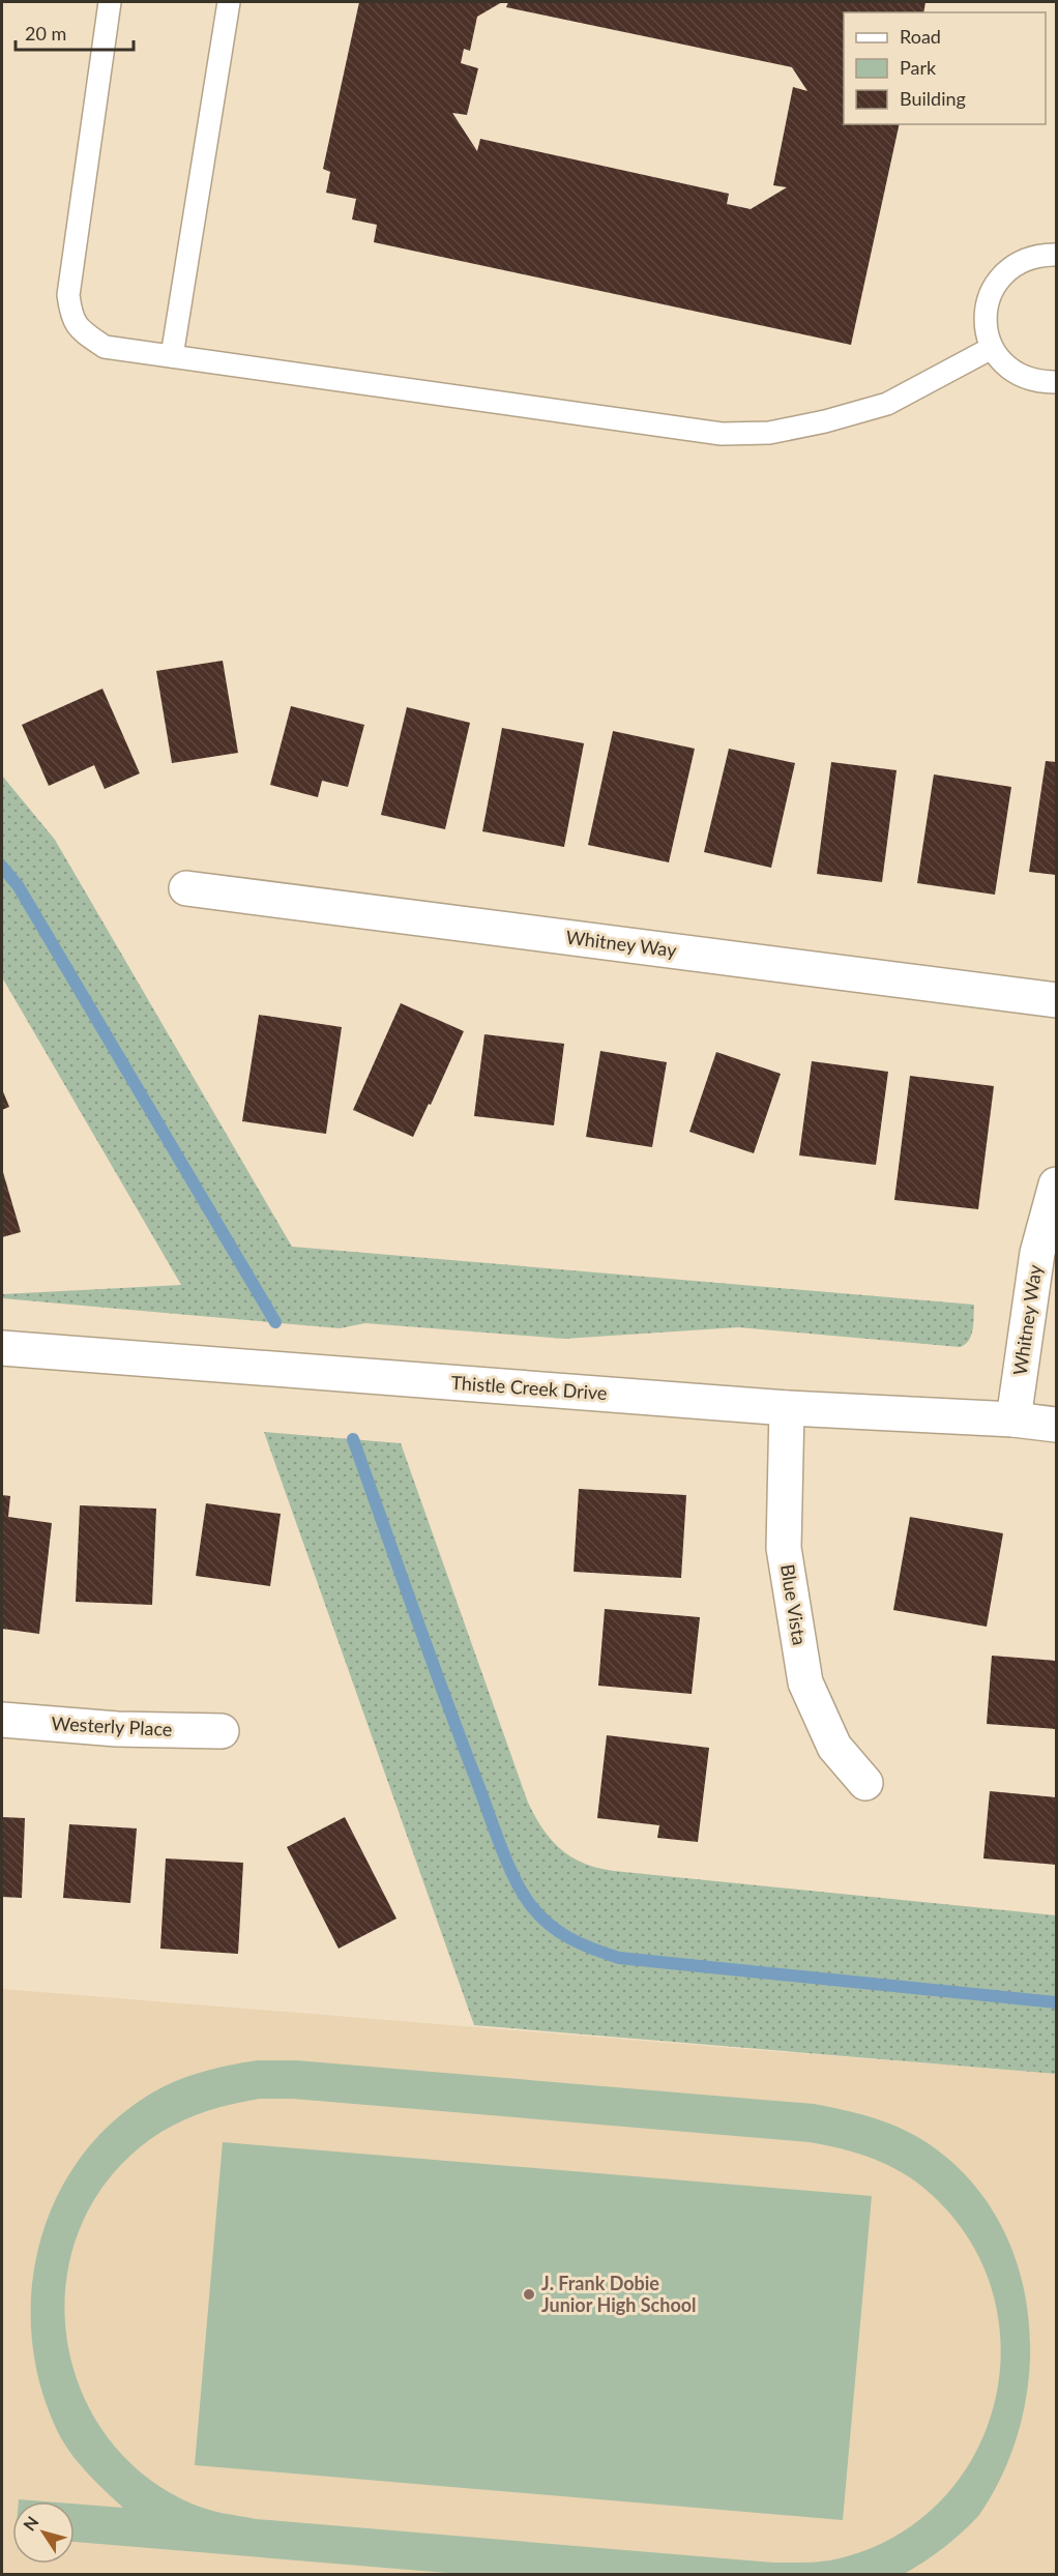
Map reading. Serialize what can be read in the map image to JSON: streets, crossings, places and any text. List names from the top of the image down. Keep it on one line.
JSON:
{"streets":{"street":["Whitney Way","Thistle Creek Drive","Blue Vista","Westerly Place"]},"crossings":[["Whitney Way","Thistle Creek Drive"],["Thistle Creek Drive","Blue Vista"]],"places":["J. Frank Dobie Junior High School"],"legend":["Road","Park","Building"],"scale_bar":"20 m","north":"top left"}
